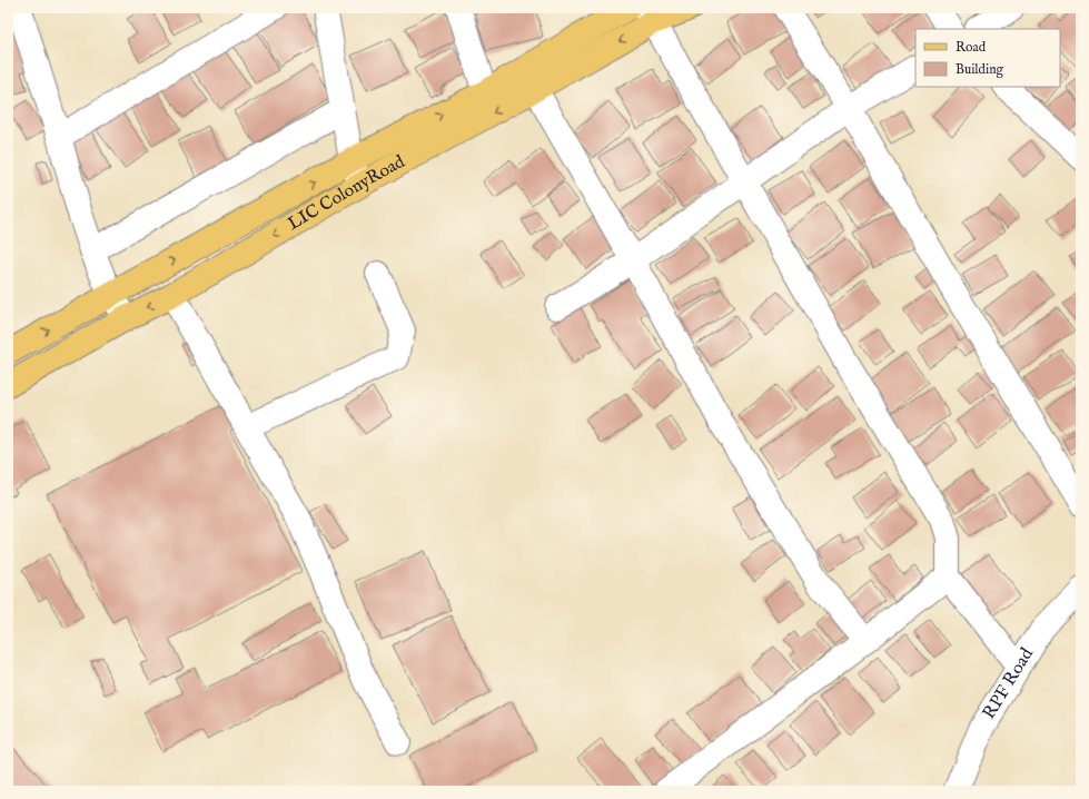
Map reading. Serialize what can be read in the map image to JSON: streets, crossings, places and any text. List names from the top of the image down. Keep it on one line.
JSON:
{"streets":{"main road":["LIC ColonyRoad"],"street":["RPF Road"]},"legend":["Road","Building"]}
